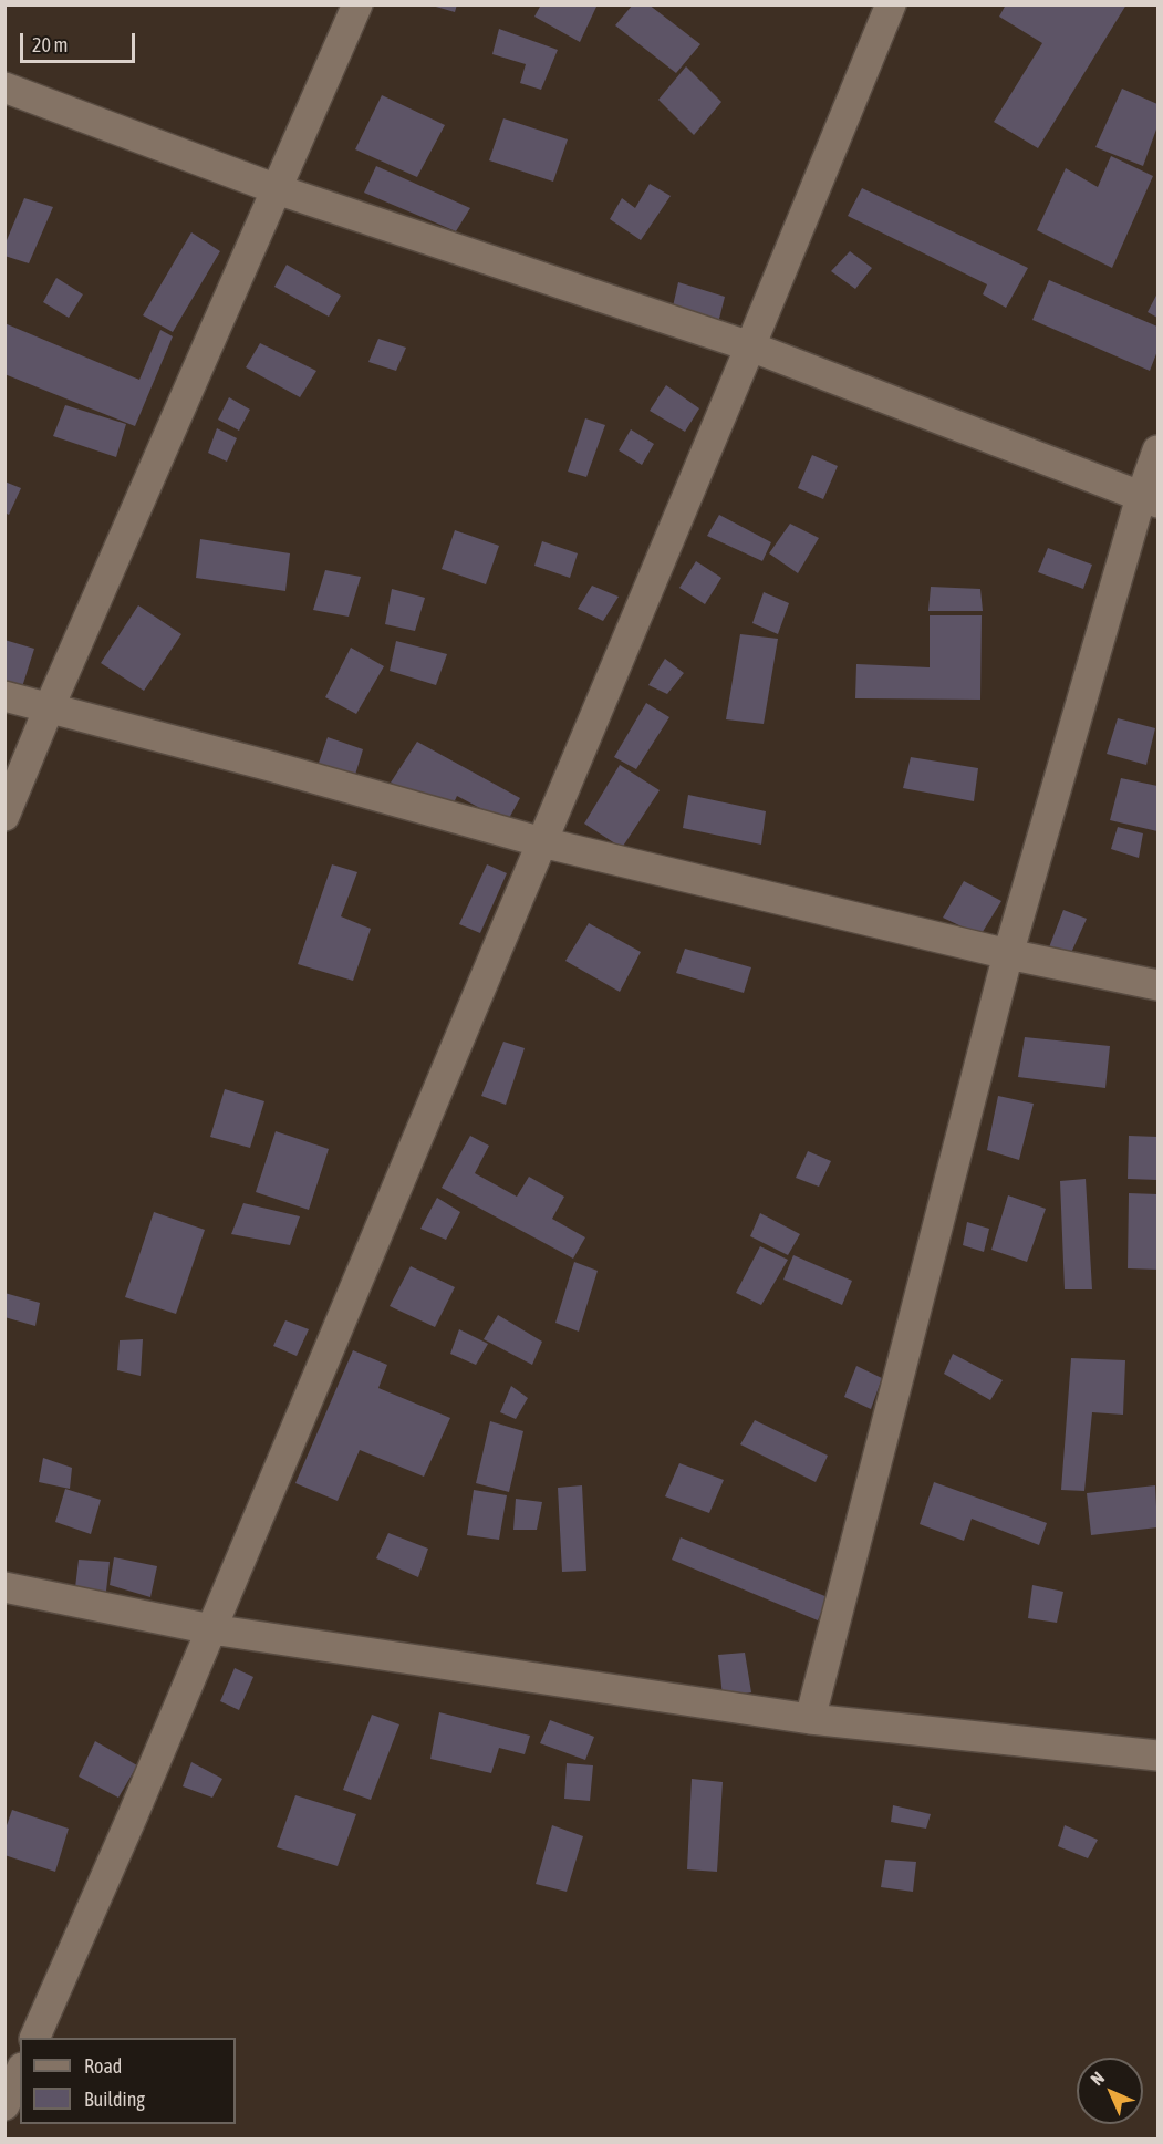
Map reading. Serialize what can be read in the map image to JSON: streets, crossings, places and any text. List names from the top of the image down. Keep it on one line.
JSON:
{"legend":["Road","Building"],"scale_bar":"20 m","north":"top left"}
